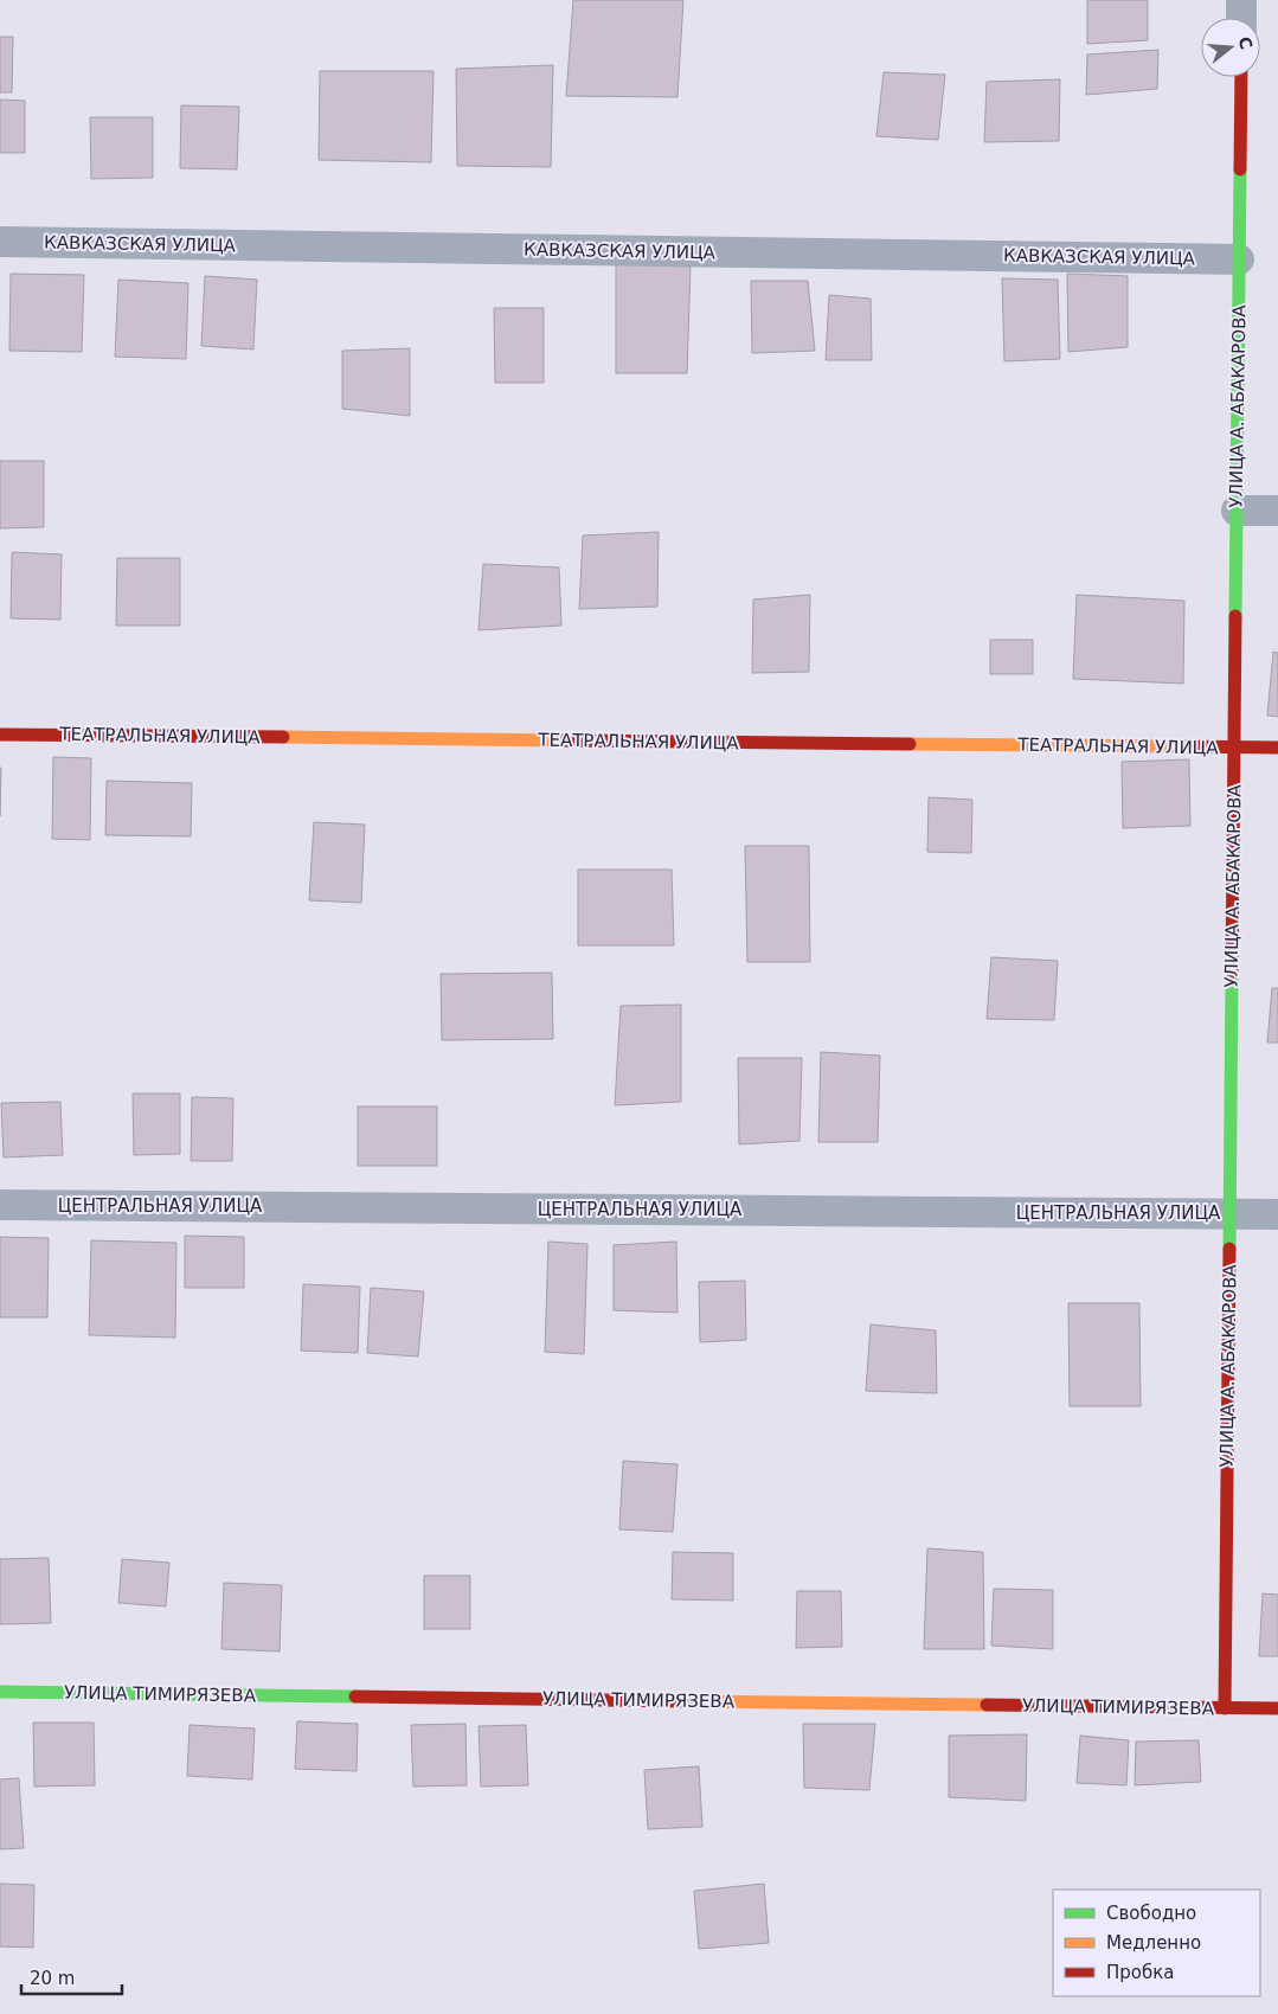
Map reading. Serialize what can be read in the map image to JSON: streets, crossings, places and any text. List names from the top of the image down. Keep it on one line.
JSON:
{"streets":{"street":["КАВКАЗСКАЯ УЛИЦА","УЛИЦА А. АБАКАРОВА","ТЕАТРАЛЬНАЯ УЛИЦА","ЦЕНТРАЛЬНАЯ УЛИЦА","УЛИЦА ТИМИРЯЗЕВА"]},"crossings":[["КАВКАЗСКАЯ УЛИЦА","УЛИЦА А. АБАКАРОВА"],["УЛИЦА А. АБАКАРОВА","ТЕАТРАЛЬНАЯ УЛИЦА"],["УЛИЦА А. АБАКАРОВА","ЦЕНТРАЛЬНАЯ УЛИЦА"],["УЛИЦА А. АБАКАРОВА","УЛИЦА ТИМИРЯЗЕВА"]],"legend":["Свободно","Медленно","Пробка"],"scale_bar":"20 m","north":"right"}
